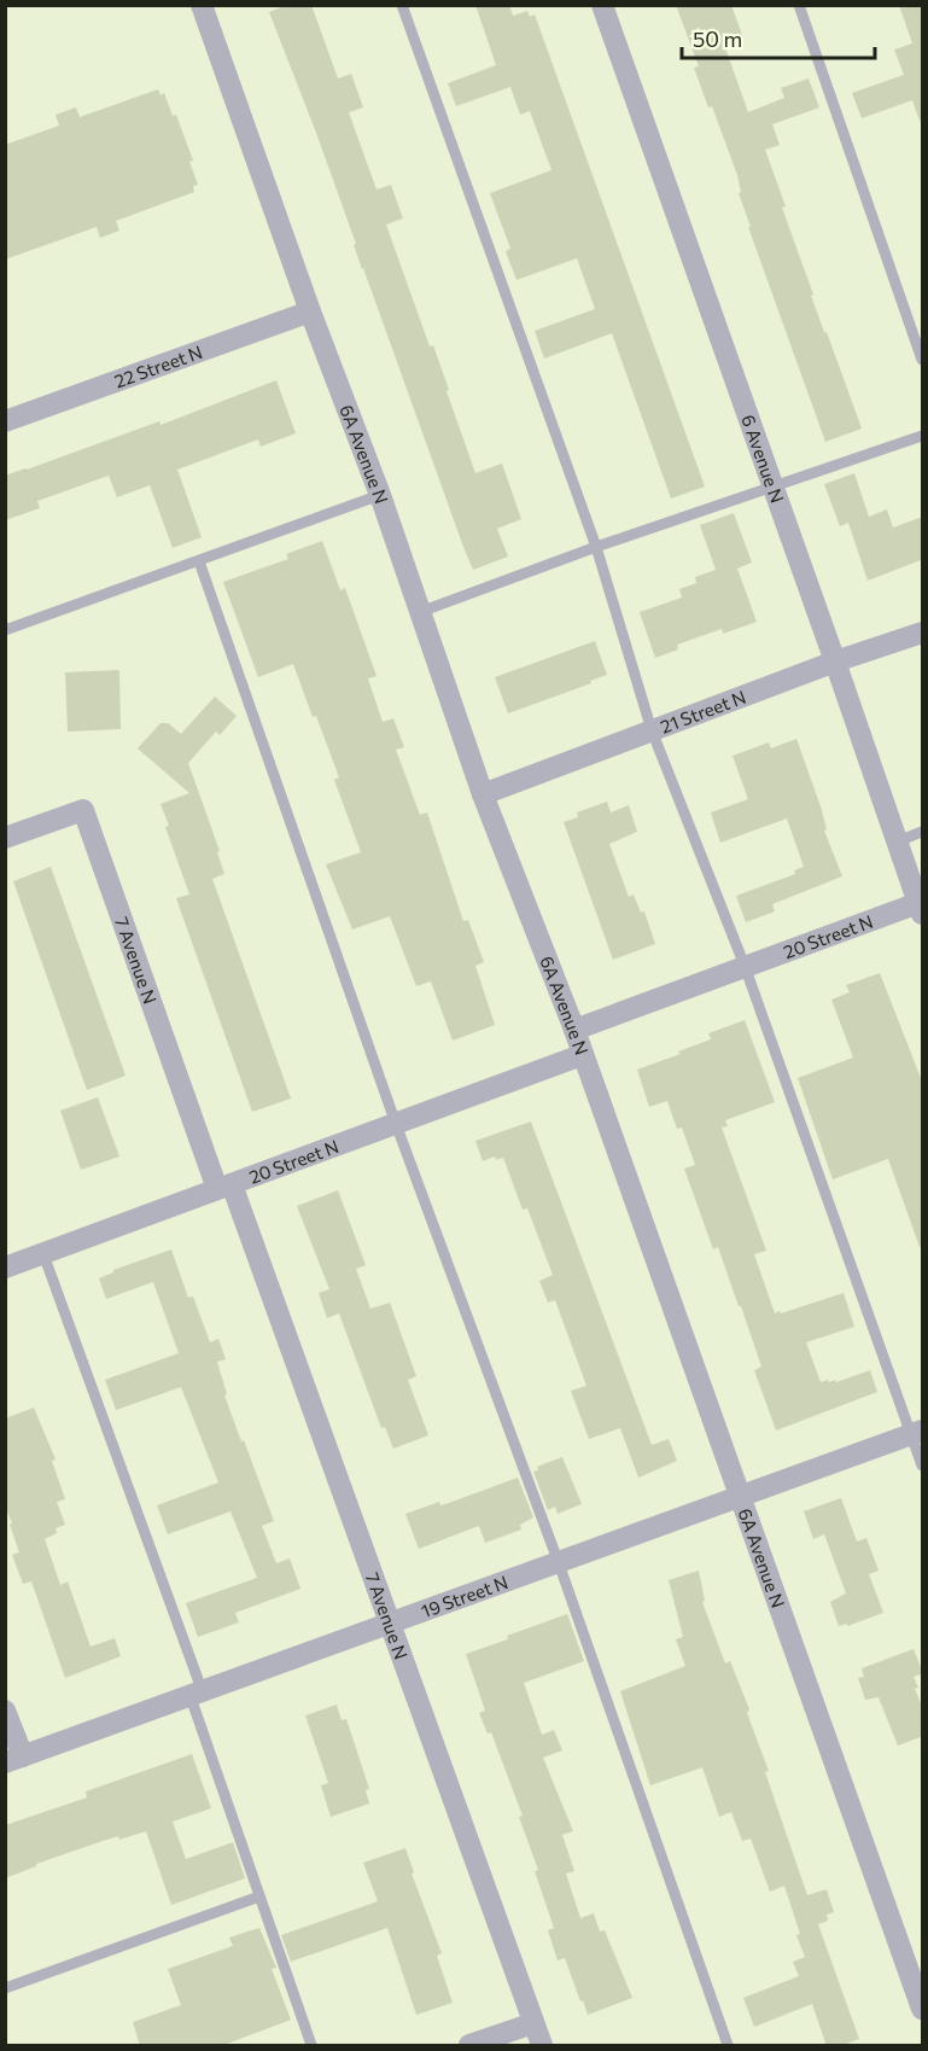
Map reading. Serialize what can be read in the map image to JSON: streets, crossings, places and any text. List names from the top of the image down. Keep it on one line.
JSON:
{"streets":{"street":["22 Street N","6A Avenue N","6 Avenue N","21 Street N","20 Street N","7 Avenue N","19 Street N"]},"crossings":[["22 Street N","6A Avenue N"],["6A Avenue N","21 Street N"],["6A Avenue N","20 Street N"],["6A Avenue N","19 Street N"],["6 Avenue N","21 Street N"],["6 Avenue N","20 Street N"],["20 Street N","7 Avenue N"],["7 Avenue N","19 Street N"]],"scale_bar":"50 m"}
